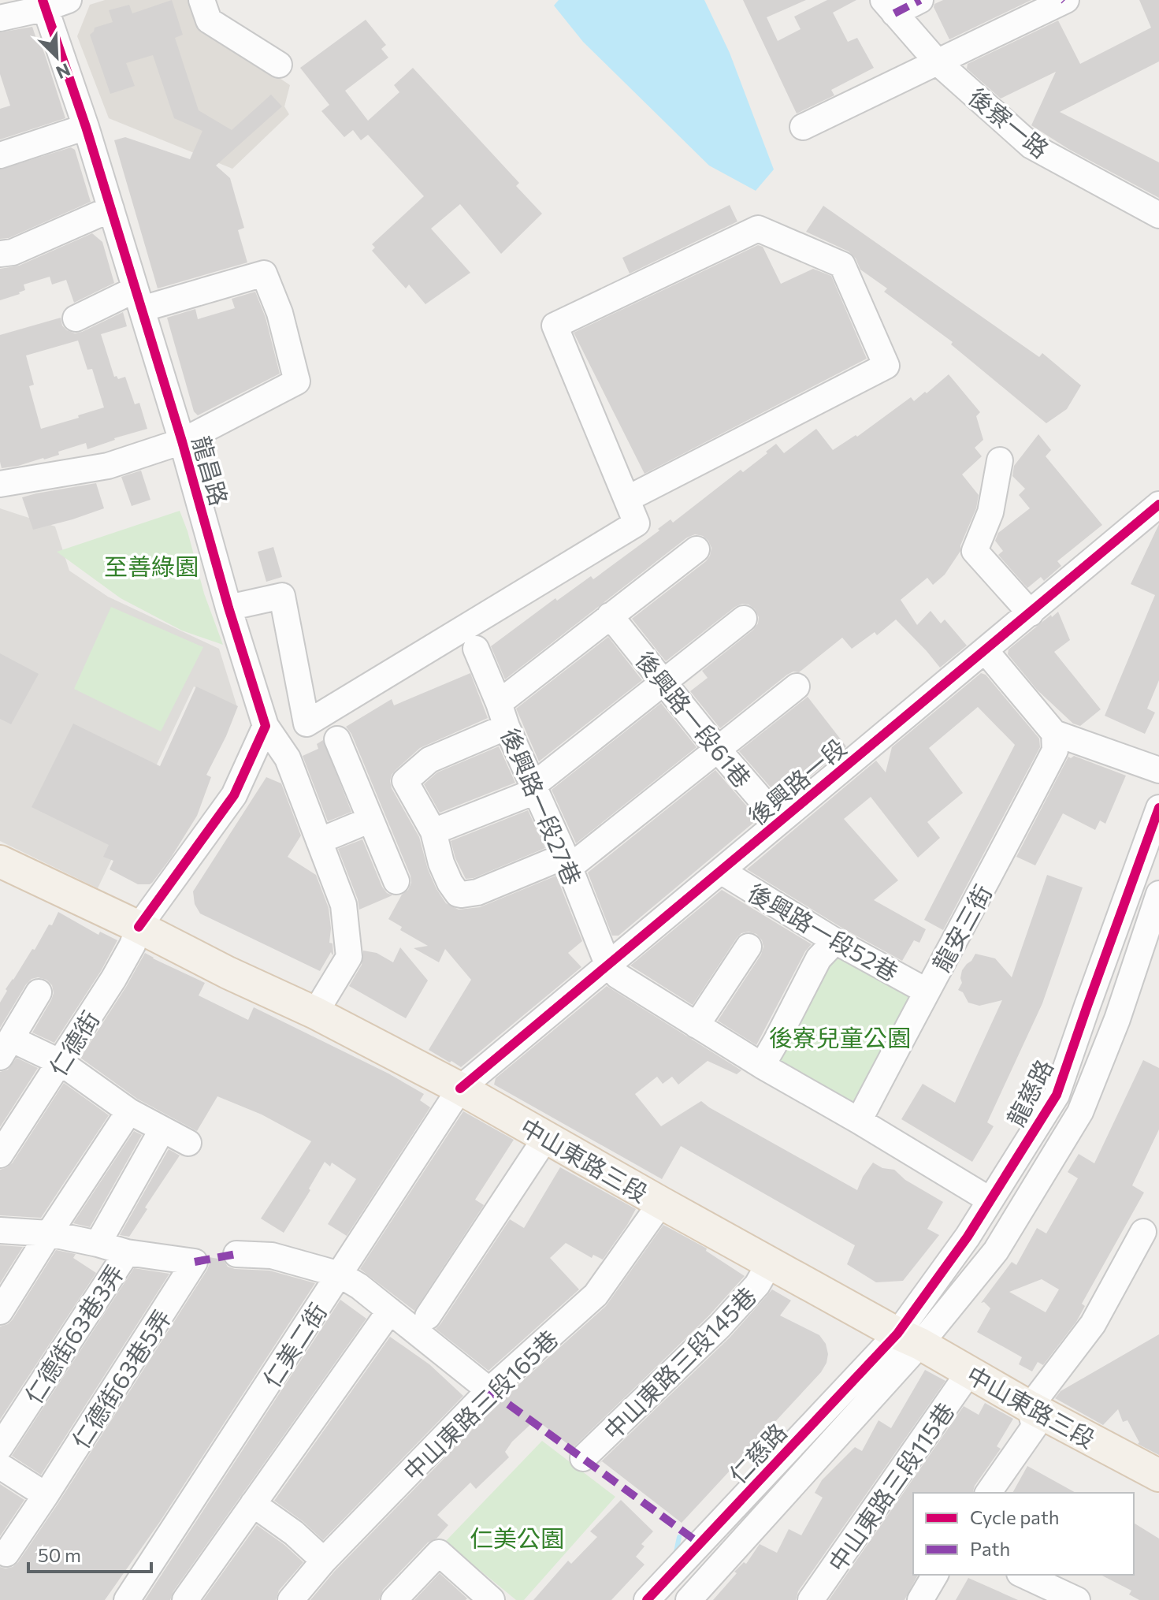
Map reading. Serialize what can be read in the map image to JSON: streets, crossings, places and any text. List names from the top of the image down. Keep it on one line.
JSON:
{"streets":{"main road":["中山東路三段"],"street":["後寮一路","龍昌路","後興路一段61巷","後興路一段","後興路一段27巷","龍安三街","後興路一段52巷","仁德街","龍慈路","仁德街63巷3弄","仁美二街","中山東路三段145巷","仁德街63巷5弄","中山東路三段165巷","仁慈路","中山東路三段115巷"]},"crossings":[["龍昌路","中山東路三段"],["後興路一段61巷","後興路一段"],["後興路一段","後興路一段27巷"],["後興路一段","後興路一段52巷"],["後興路一段","中山東路三段"],["後興路一段","仁美二街"],["龍安三街","後興路一段52巷"],["仁德街","中山東路三段"],["龍慈路","中山東路三段"],["龍慈路","仁慈路"],["中山東路三段","仁美二街"],["中山東路三段","中山東路三段145巷"],["中山東路三段","中山東路三段165巷"],["中山東路三段","仁慈路"],["中山東路三段","中山東路三段115巷"],["仁德街63巷3弄","仁德街63巷5弄"]],"parks":["至善綠園","後寮兒童公園","仁美公園"],"legend":["Cycle path","Path"],"scale_bar":"50 m","north":"bottom right"}
